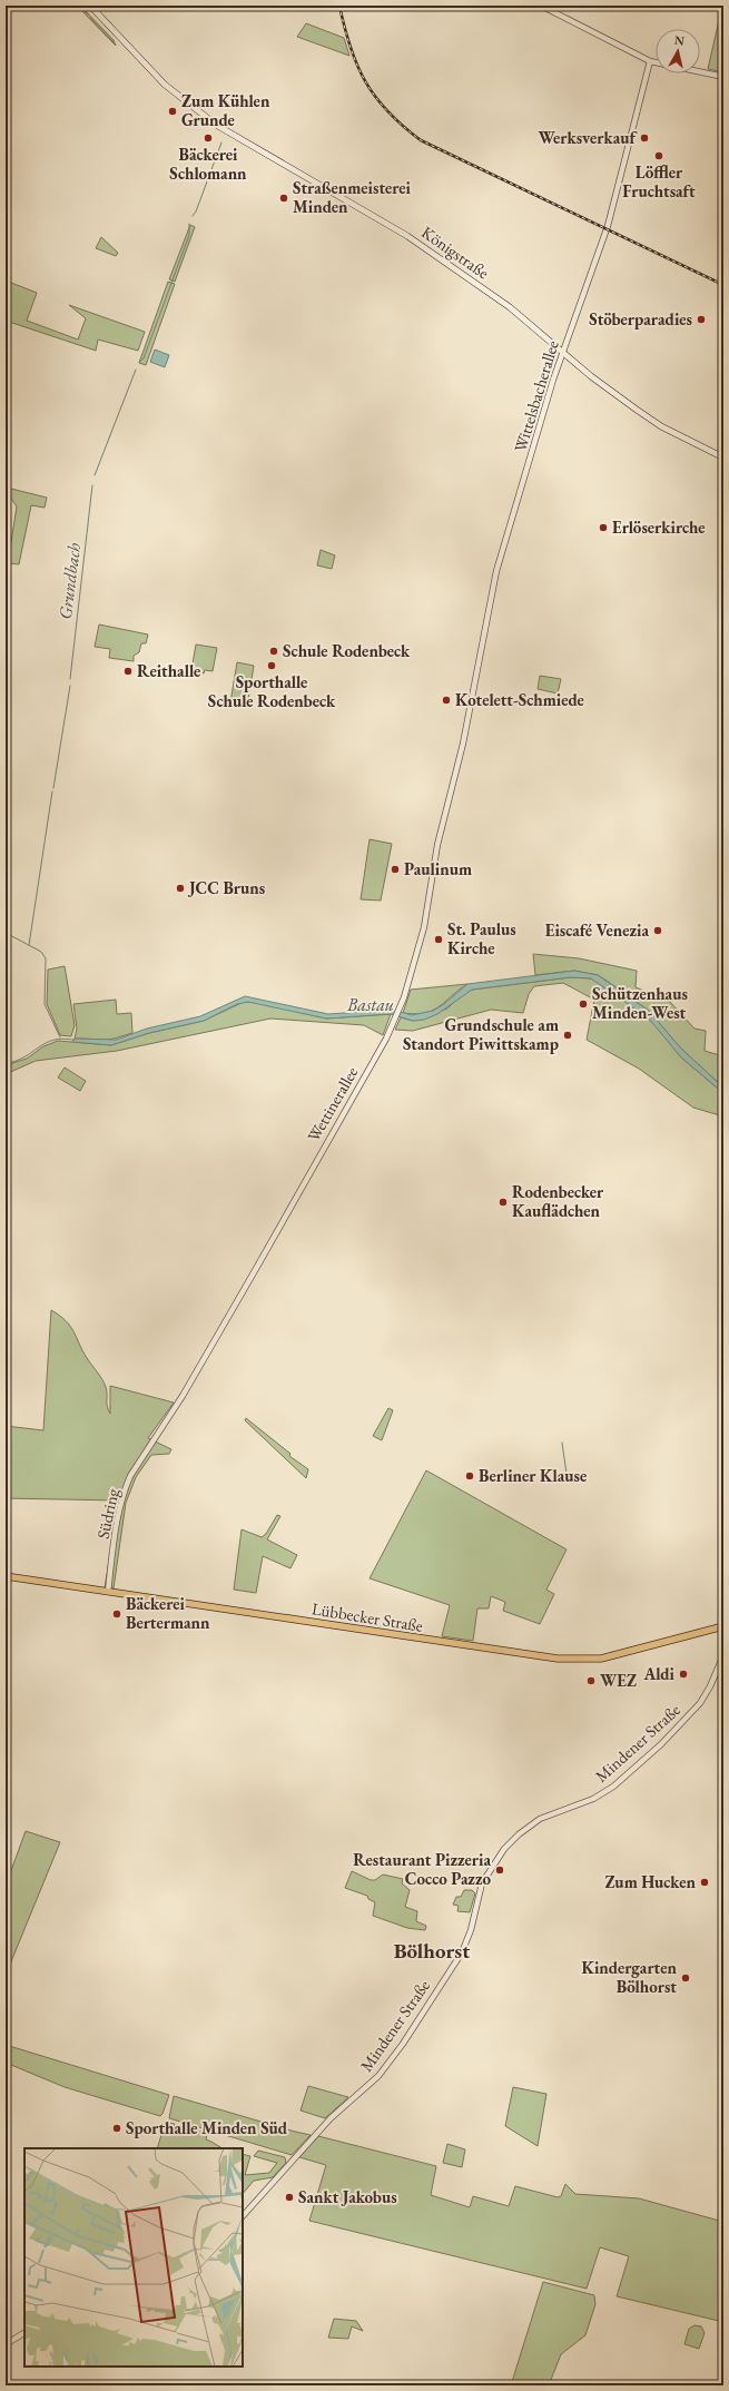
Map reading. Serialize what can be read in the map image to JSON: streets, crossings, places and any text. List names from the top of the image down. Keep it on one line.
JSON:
{"streets":{"main road":["Königstraße","Lübbecker Straße"],"street":["Wittelsbacherallee","Wettinerallee","Südring","Mindener Straße"]},"crossings":[["Königstraße","Wittelsbacherallee"],["Wittelsbacherallee","Wettinerallee"],["Wettinerallee","Südring"],["Südring","Lübbecker Straße"]],"districts":["Bölhorst"],"water":["Grundbach","Bastau"],"places":["Zum Kühlen Grunde","Bäckerei Schlomann","Werksverkauf","Löffler Fruchtsaft","Straßenmeisterei Minden","Stöberparadies","Erlöserkirche","Schule Rodenbeck","Sporthalle Schule Rodenbeck","Reithalle","Kotelett-Schmiede","Paulinum","JCC Bruns","Eiscafé Venezia","St. Paulus Kirche","Schützenhaus Minden-West","Grundschule am Standort Piwittskamp","Rodenbecker Kauflädchen","Berliner Klause","Bäckerei Bertermann","Aldi","WEZ","Restaurant Pizzeria Cocco Pazzo","Zum Hucken","Kindergarten Bölhorst","Sporthalle Minden Süd","Sankt Jakobus"],"north":"top"}
